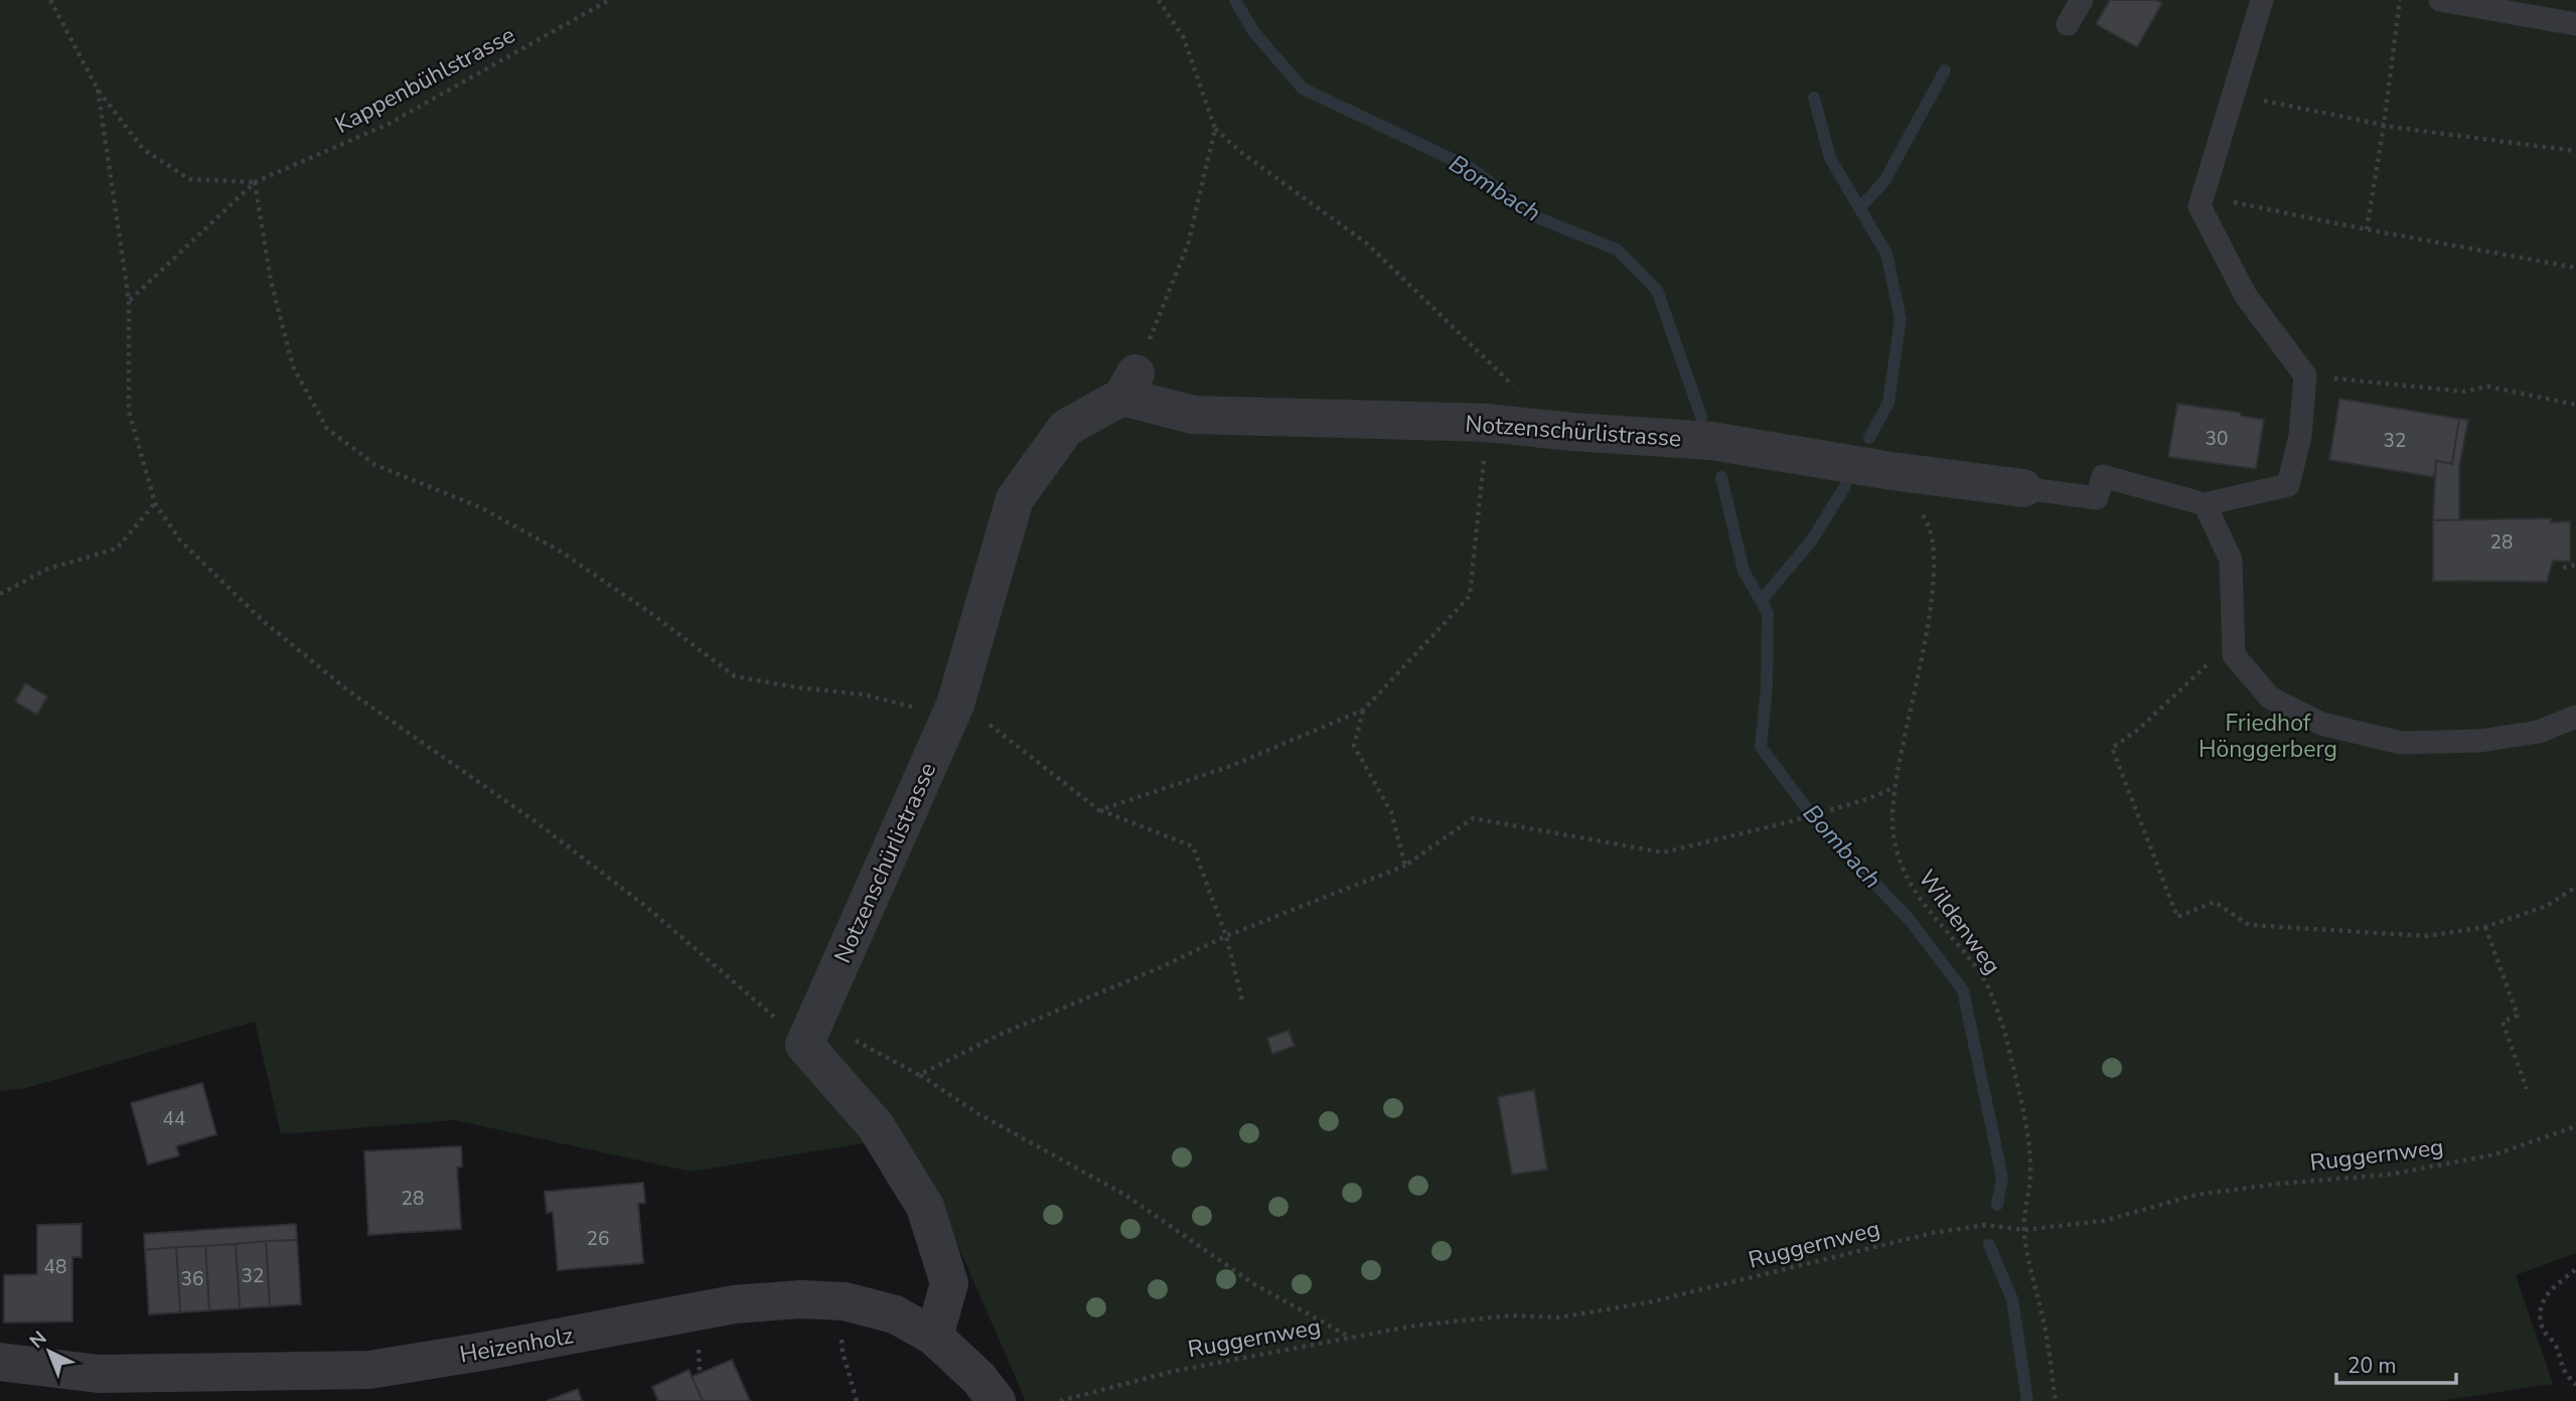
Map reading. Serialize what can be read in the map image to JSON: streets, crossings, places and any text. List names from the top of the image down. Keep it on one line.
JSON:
{"streets":{"street":["Notzenschürlistrasse","Heizenholz"],"path":["Kappenbühlstrasse","Wildenweg","Ruggernweg"]},"crossings":[["Notzenschürlistrasse","Wildenweg"],["Wildenweg","Ruggernweg"]],"water":["Bombach"],"parks":["Friedhof Hönggerberg"],"house_numbers":["30","32","28","44","28","26","48","32","36"],"scale_bar":"20 m","north":"top left"}
